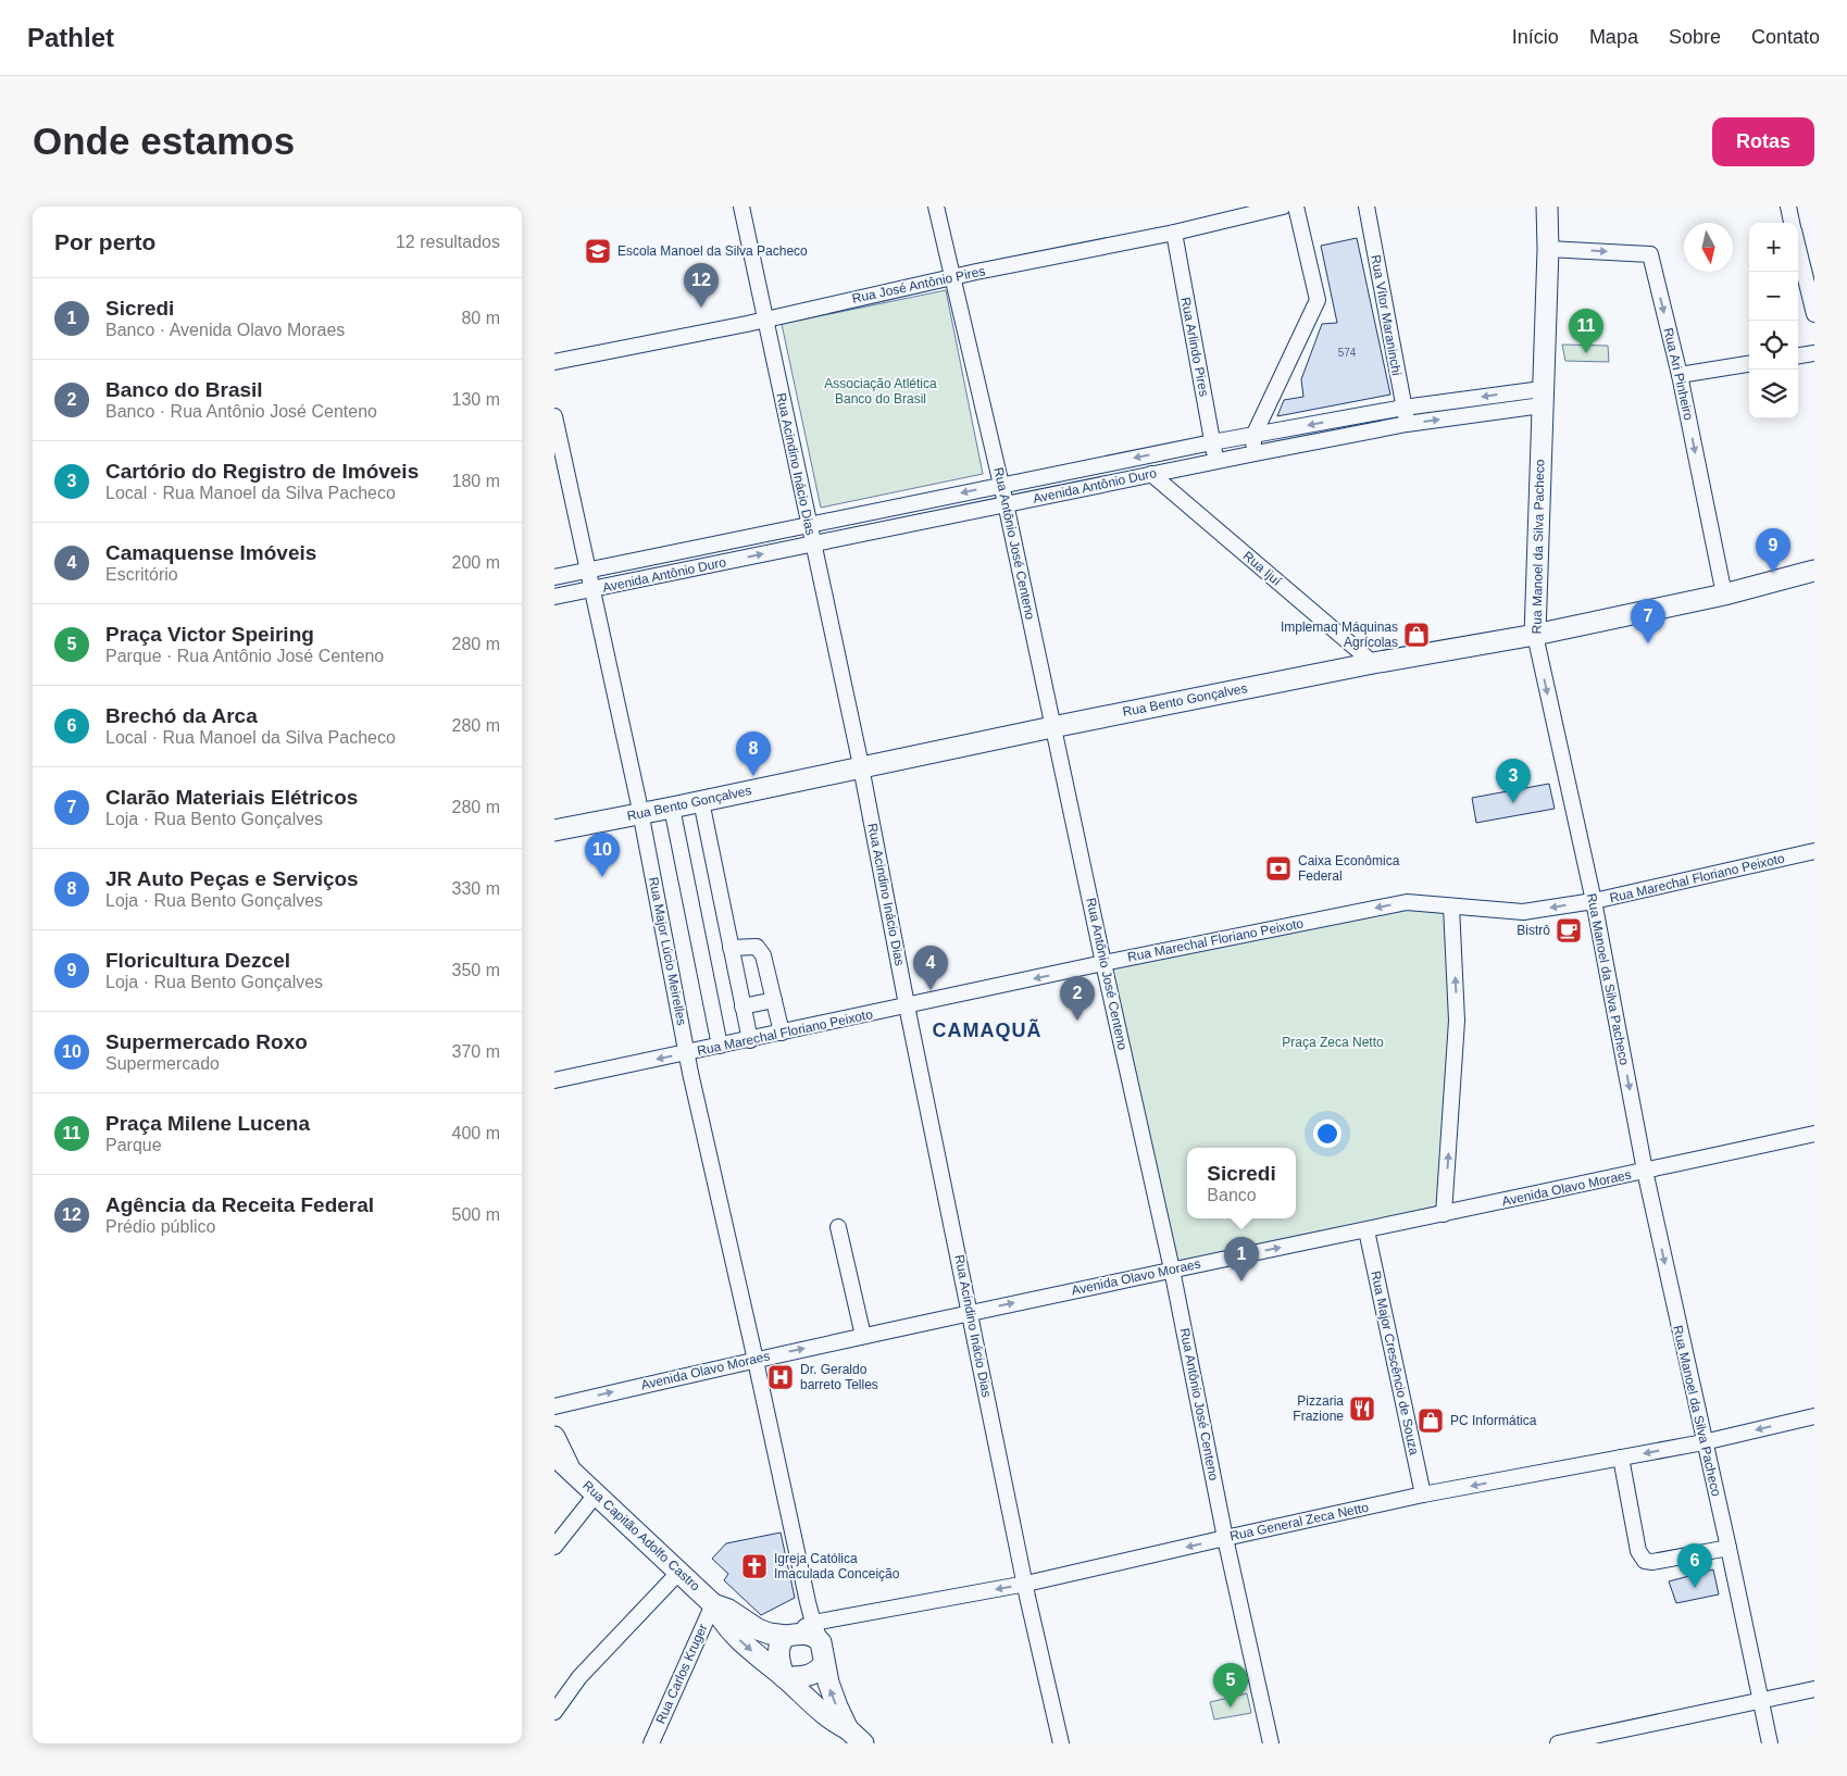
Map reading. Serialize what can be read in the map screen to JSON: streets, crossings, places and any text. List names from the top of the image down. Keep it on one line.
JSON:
{"streets":{"main road":["Rua Manoel da Silva Pacheco","Rua Bento Gonçalves","Rua Capitão Adolfo Castro"],"street":["Rua José Antônio Pires","Rua Vítor Maraninchi","Rua Arlindo Pires","Rua Ari Pinheiro","Rua Acindino Inácio Dias","Avenida Antônio Duro","Rua Antônio José Centeno","Rua Ijuí","Rua Marechal Floriano Peixoto","Rua Major Lúcio Meirelles","Avenida Olavo Moraes","Rua Major Crescêncio de Souza","Rua General Zeca Netto","Rua Carlos Kruger"]},"crossings":[["Rua José Antônio Pires","Rua Arlindo Pires"],["Rua José Antônio Pires","Rua Acindino Inácio Dias"],["Rua José Antônio Pires","Rua Antônio José Centeno"],["Rua Vítor Maraninchi","Avenida Antônio Duro"],["Rua Arlindo Pires","Avenida Antônio Duro"],["Rua Ari Pinheiro","Rua Manoel da Silva Pacheco"],["Rua Ari Pinheiro","Rua Bento Gonçalves"],["Rua Acindino Inácio Dias","Avenida Antônio Duro"],["Rua Acindino Inácio Dias","Rua Bento Gonçalves"],["Rua Acindino Inácio Dias","Rua Marechal Floriano Peixoto"],["Rua Acindino Inácio Dias","Avenida Olavo Moraes"],["Rua Acindino Inácio Dias","Rua General Zeca Netto"],["Avenida Antônio Duro","Rua Antônio José Centeno"],["Avenida Antônio Duro","Rua Manoel da Silva Pacheco"],["Avenida Antônio Duro","Rua Ijuí"],["Avenida Antônio Duro","Rua Major Lúcio Meirelles"],["Rua Antônio José Centeno","Rua Bento Gonçalves"],["Rua Antônio José Centeno","Rua Marechal Floriano Peixoto"],["Rua Antônio José Centeno","Avenida Olavo Moraes"],["Rua Antônio José Centeno","Rua General Zeca Netto"],["Rua Manoel da Silva Pacheco","Rua Bento Gonçalves"],["Rua Manoel da Silva Pacheco","Rua Marechal Floriano Peixoto"],["Rua Manoel da Silva Pacheco","Avenida Olavo Moraes"],["Rua Manoel da Silva Pacheco","Rua General Zeca Netto"],["Rua Ijuí","Rua Bento Gonçalves"],["Rua Bento Gonçalves","Rua Major Lúcio Meirelles"],["Rua Marechal Floriano Peixoto","Rua Major Lúcio Meirelles"],["Rua Major Lúcio Meirelles","Avenida Olavo Moraes"],["Rua Major Lúcio Meirelles","Rua General Zeca Netto"],["Rua Major Lúcio Meirelles","Rua Capitão Adolfo Castro"],["Avenida Olavo Moraes","Rua Major Crescêncio de Souza"],["Rua Major Crescêncio de Souza","Rua General Zeca Netto"],["Rua General Zeca Netto","Rua Capitão Adolfo Castro"],["Rua Capitão Adolfo Castro","Rua Carlos Kruger"]],"one_way":["Rua Ari Pinheiro","Rua Manoel da Silva Pacheco","Rua Marechal Floriano Peixoto","Avenida Olavo Moraes","Rua General Zeca Netto"],"districts":["CAMAQUÃ"],"parks":["Associação Atlética Banco do Brasil","Praça Zeca Netto"],"places":{"school or university":["Escola Manoel da Silva Pacheco"],"shop":["Implemaq Máquinas Agrícolas","PC Informática"],"bank":["Caixa Econômica Federal"],"cafe":["Bistrô"],"hospital":["Dr. Geraldo barreto Telles"],"restaurant":["Pizzaria Frazione"],"church":["Igreja Católica Imaculada Conceição"]},"house_numbers":["574"],"north":"bottom","page":{"header":"Pathlet","nav":["Início","Mapa","Sobre","Contato"],"buttons":"Rotas","title":"Onde estamos","heading":["Por perto","12 resultados"],"map_buttons":["+","−"],"pins":["12","11","9","7","8","3","10","4","2","1","6","5"],"list":[{"mark":"1","name":"Sicredi","note":"Banco · Avenida Olavo Moraes","value":"80 m"},{"mark":"2","name":"Banco do Brasil","note":"Banco · Rua Antônio José Centeno","value":"130 m"},{"mark":"3","name":"Cartório do Registro de Imóveis","note":"Local · Rua Manoel da Silva Pacheco","value":"180 m"},{"mark":"4","name":"Camaquense Imóveis","note":"Escritório","value":"200 m"},{"mark":"5","name":"Praça Victor Speiring","note":"Parque · Rua Antônio José Centeno","value":"280 m"},{"mark":"6","name":"Brechó da Arca","note":"Local · Rua Manoel da Silva Pacheco","value":"280 m"},{"mark":"7","name":"Clarão Materiais Elétricos","note":"Loja · Rua Bento Gonçalves","value":"280 m"},{"mark":"8","name":"JR Auto Peças e Serviços","note":"Loja · Rua Bento Gonçalves","value":"330 m"},{"mark":"9","name":"Floricultura Dezcel","note":"Loja · Rua Bento Gonçalves","value":"350 m"},{"mark":"10","name":"Supermercado Roxo","note":"Supermercado","value":"370 m"},{"mark":"11","name":"Praça Milene Lucena","note":"Parque","value":"400 m"},{"mark":"12","name":"Agência da Receita Federal","note":"Prédio público","value":"500 m"}],"popup":["Sicredi","Banco"]}}
